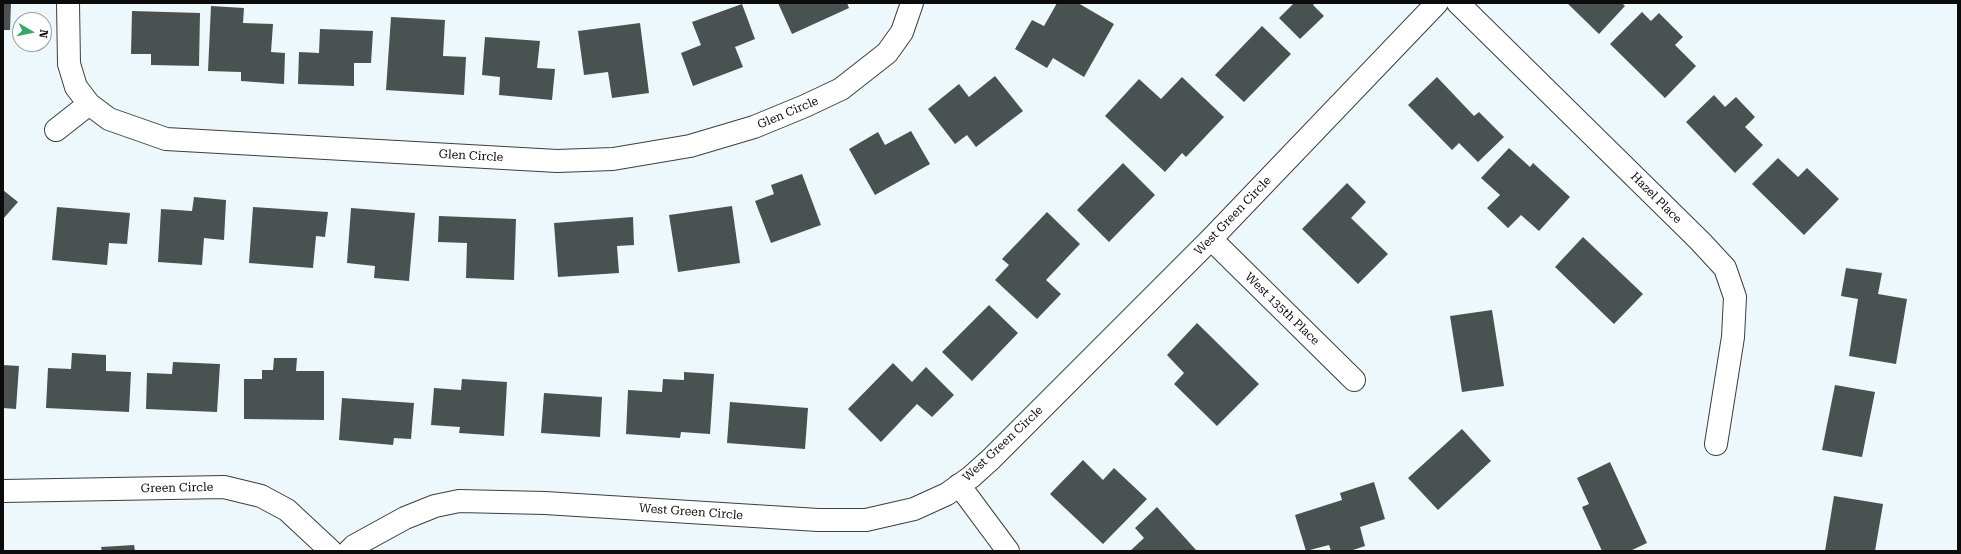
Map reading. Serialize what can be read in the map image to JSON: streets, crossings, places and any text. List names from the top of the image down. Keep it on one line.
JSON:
{"streets":{"street":["Glen Circle","Hazel Place","West Green Circle","West 135th Place","Green Circle"]},"crossings":[["West Green Circle","West 135th Place"]],"north":"right"}
